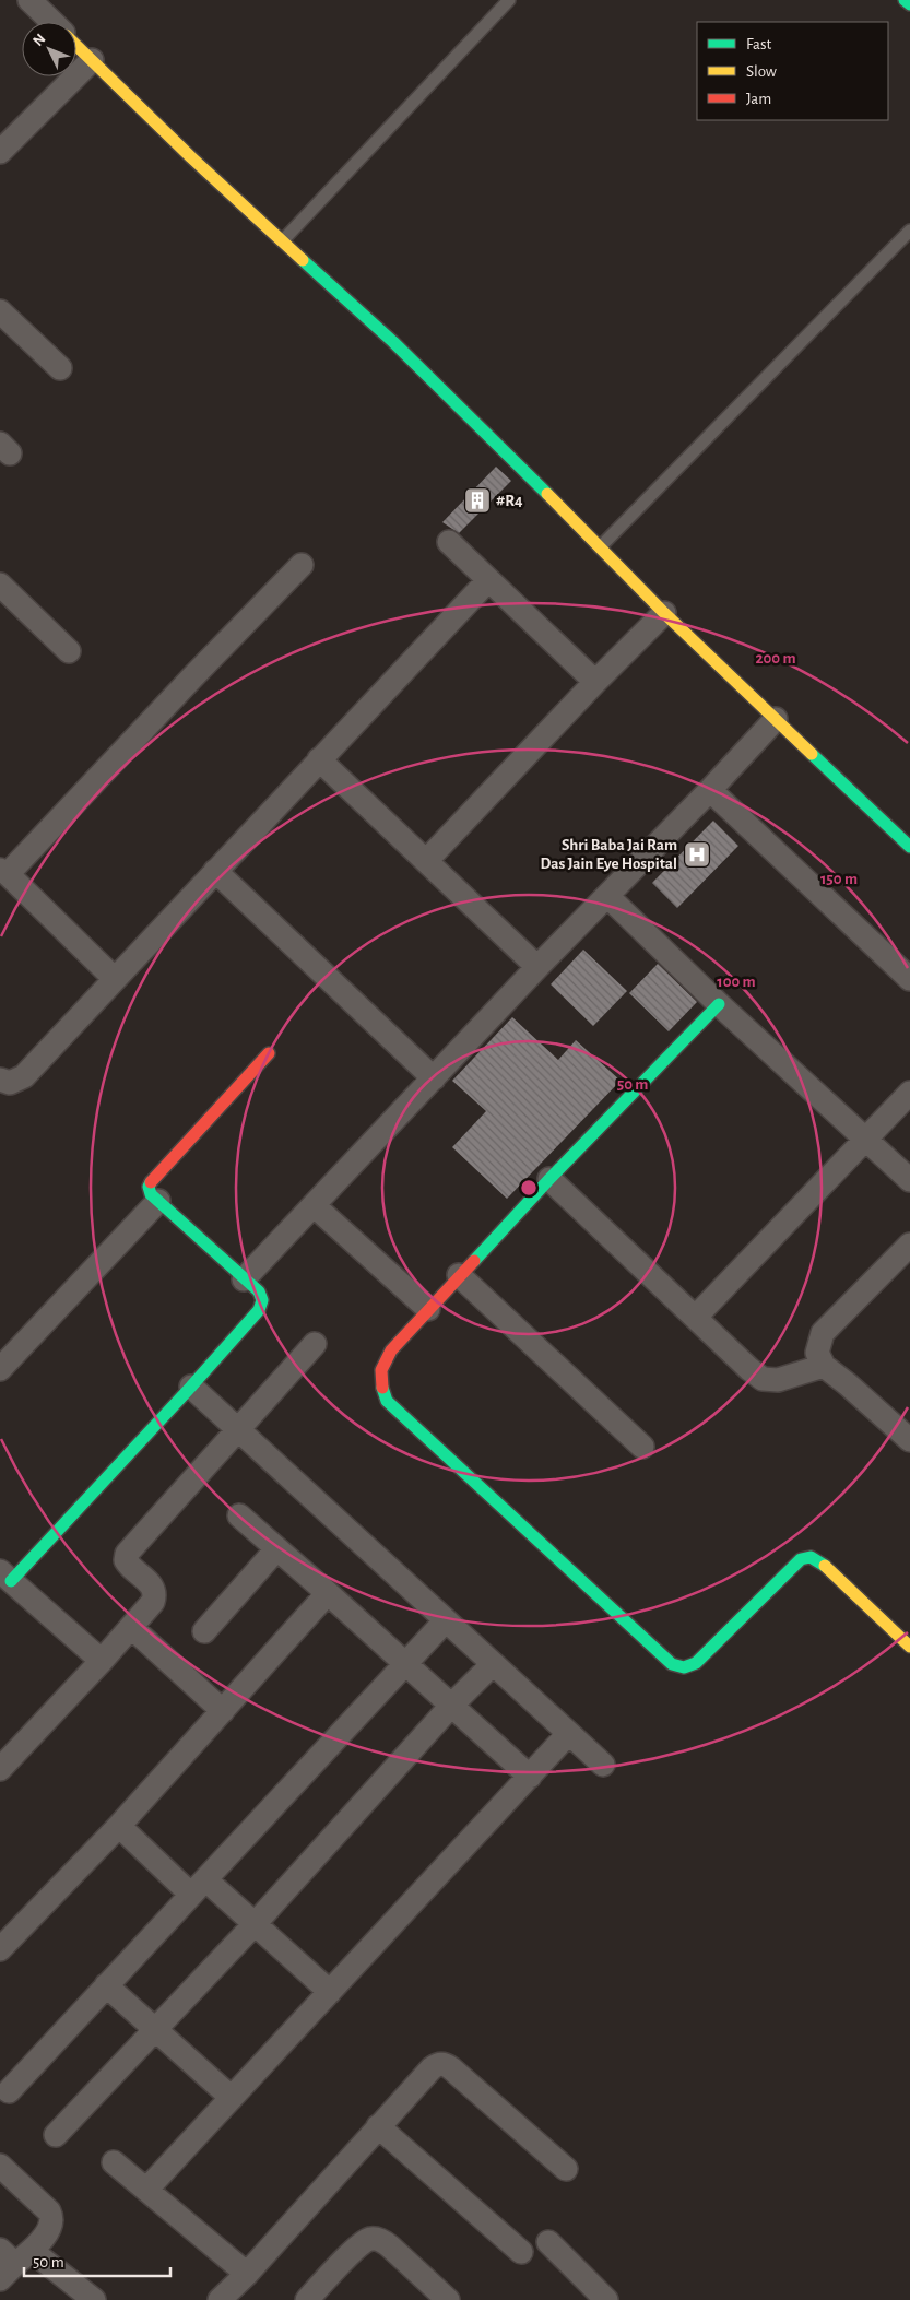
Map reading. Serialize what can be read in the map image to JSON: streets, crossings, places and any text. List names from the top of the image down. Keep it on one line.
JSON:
{"places":{"building":["#R4"],"hospital":["Shri Baba Jai Ram Das Jain Eye Hospital"]},"legend":["Fast","Slow","Jam"],"scale_bar":"50 m","north":"top left","rings":["200 m","150 m","100 m","50 m"]}
